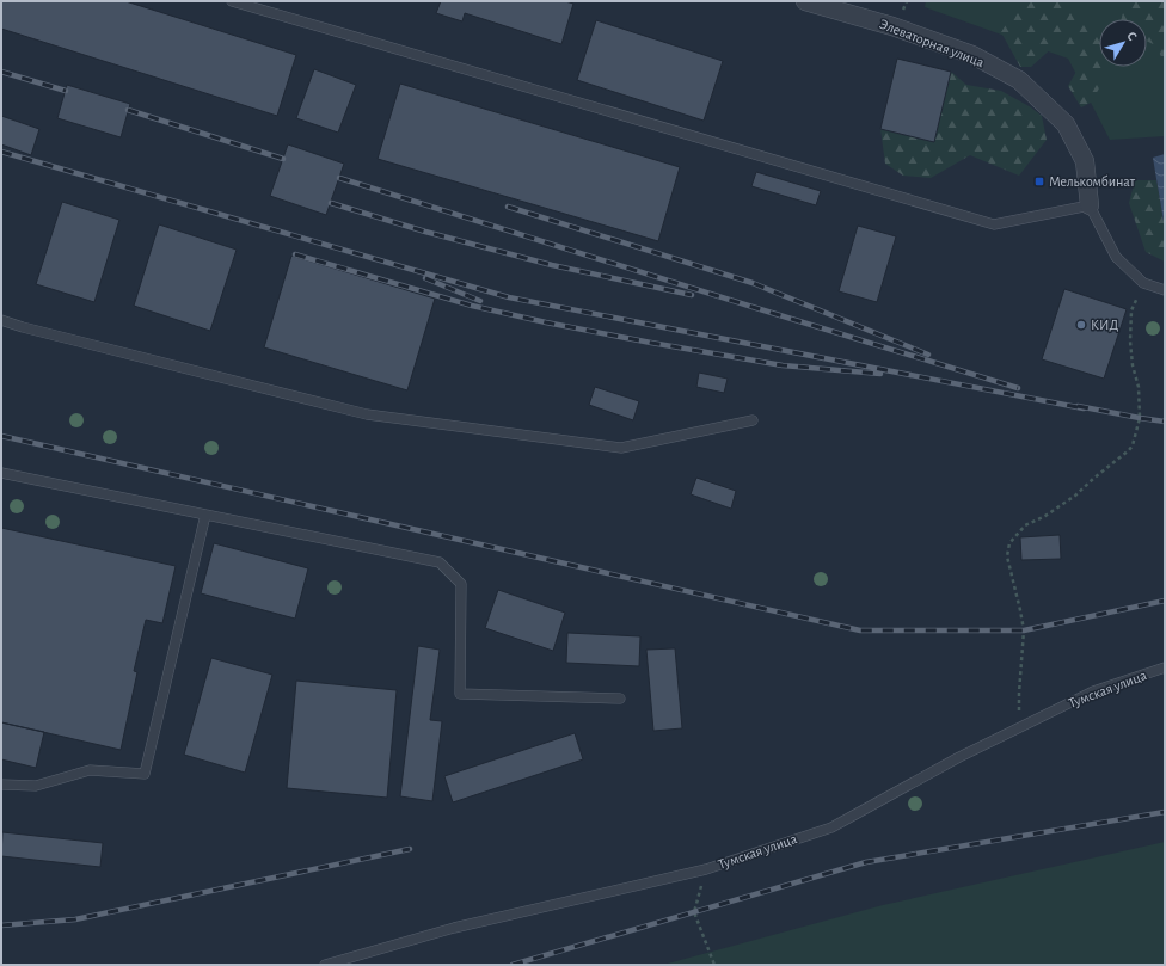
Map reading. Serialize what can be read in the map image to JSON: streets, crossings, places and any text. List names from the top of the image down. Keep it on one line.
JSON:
{"streets":{"street":["Элеваторная улица"],"lane":["Тумская улица"]},"places":{"transit":["Мелькомбинат"],"other":["КИД"]},"north":"top right"}
